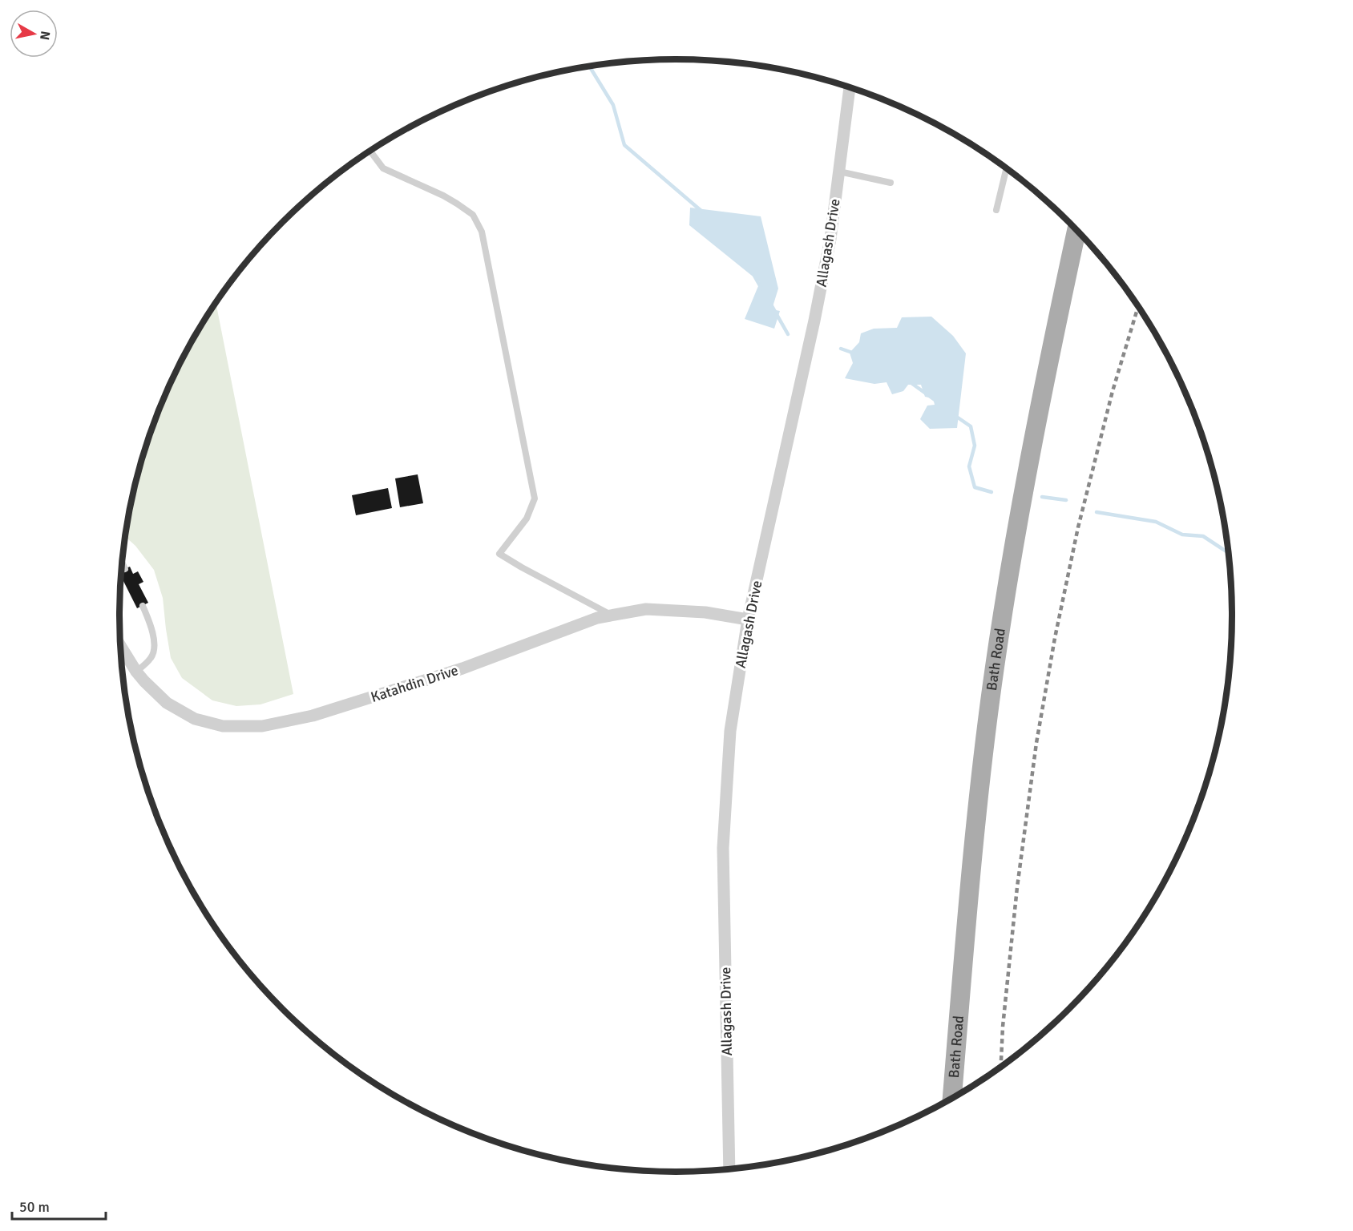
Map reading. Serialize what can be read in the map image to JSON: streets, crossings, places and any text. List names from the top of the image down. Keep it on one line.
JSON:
{"streets":{"main road":["Bath Road"],"street":["Allagash Drive","Katahdin Drive"]},"crossings":[["Allagash Drive","Katahdin Drive"]],"scale_bar":"50 m","north":"right"}
